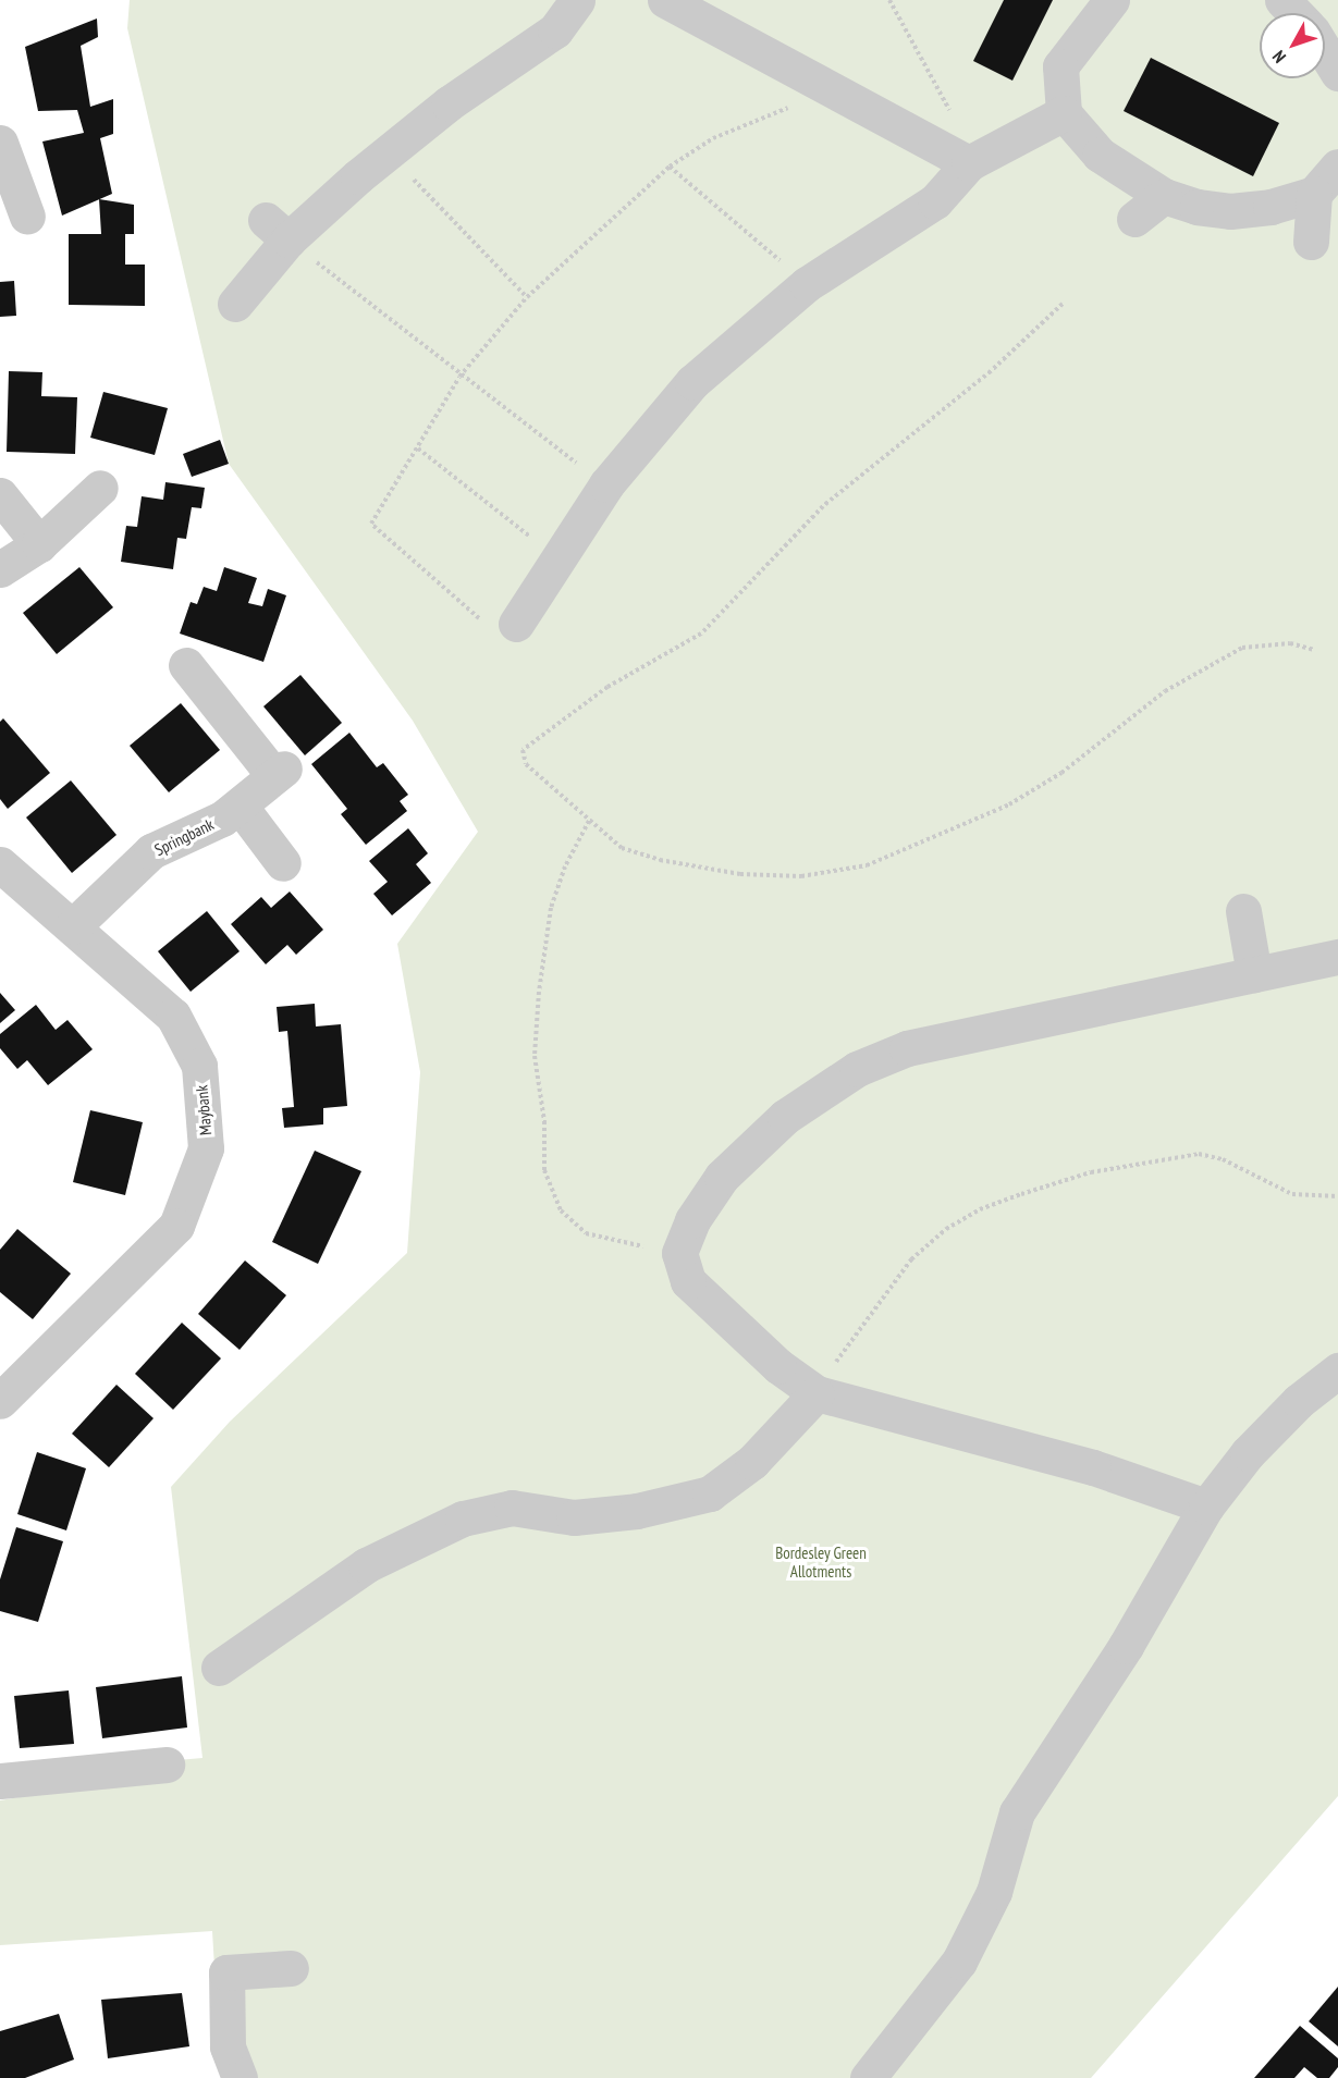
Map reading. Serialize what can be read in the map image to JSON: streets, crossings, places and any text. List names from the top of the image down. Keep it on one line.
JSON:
{"streets":{"street":["Springbank","Maybank"]},"crossings":[["Springbank","Maybank"]],"parks":["Bordesley Green Allotments"],"north":"bottom left"}
